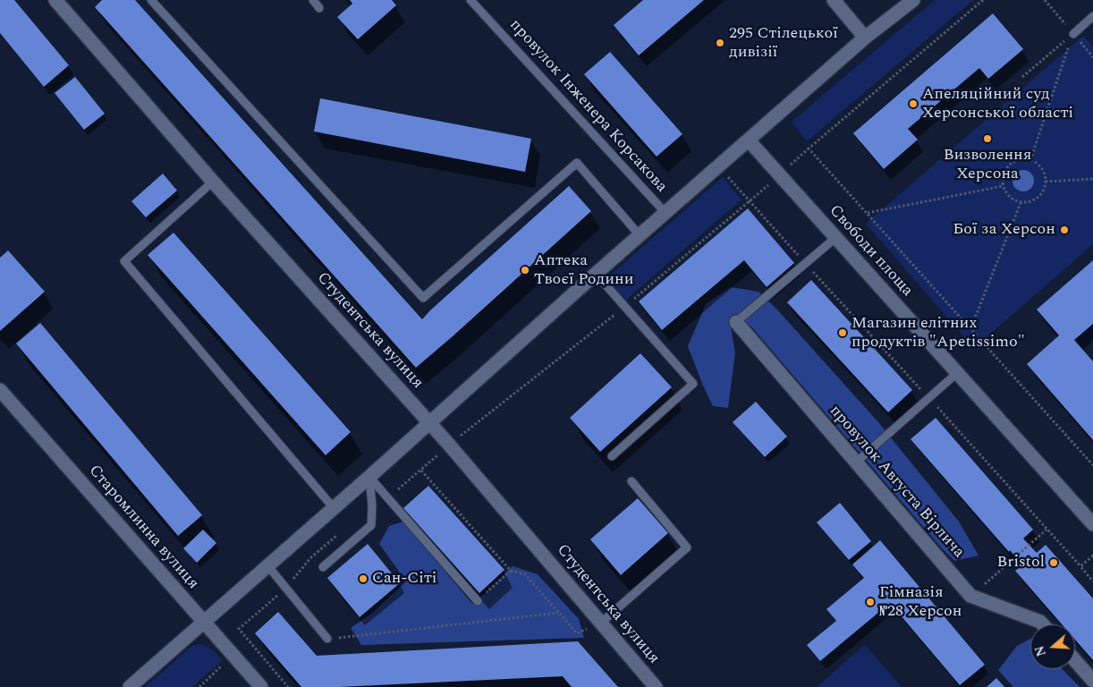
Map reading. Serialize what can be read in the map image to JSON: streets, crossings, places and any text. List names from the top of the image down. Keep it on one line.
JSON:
{"streets":{"street":["Свободи площа","Студентська вулиця","провулок Августа Вірлича","Старомлинна вулиця"],"lane":["провулок Інженера Корсакова"]},"places":["295 Стілецької дивізії","Апеляційний суд Херсонської області","Визволення Херсона","Бої за Херсон","Аптека Твоєї Родини","Магазин елітних продуктів \"Apetissimo\"","Bristol","Сан-Сіті","Гімназія №28 Херсон"],"north":"left"}
